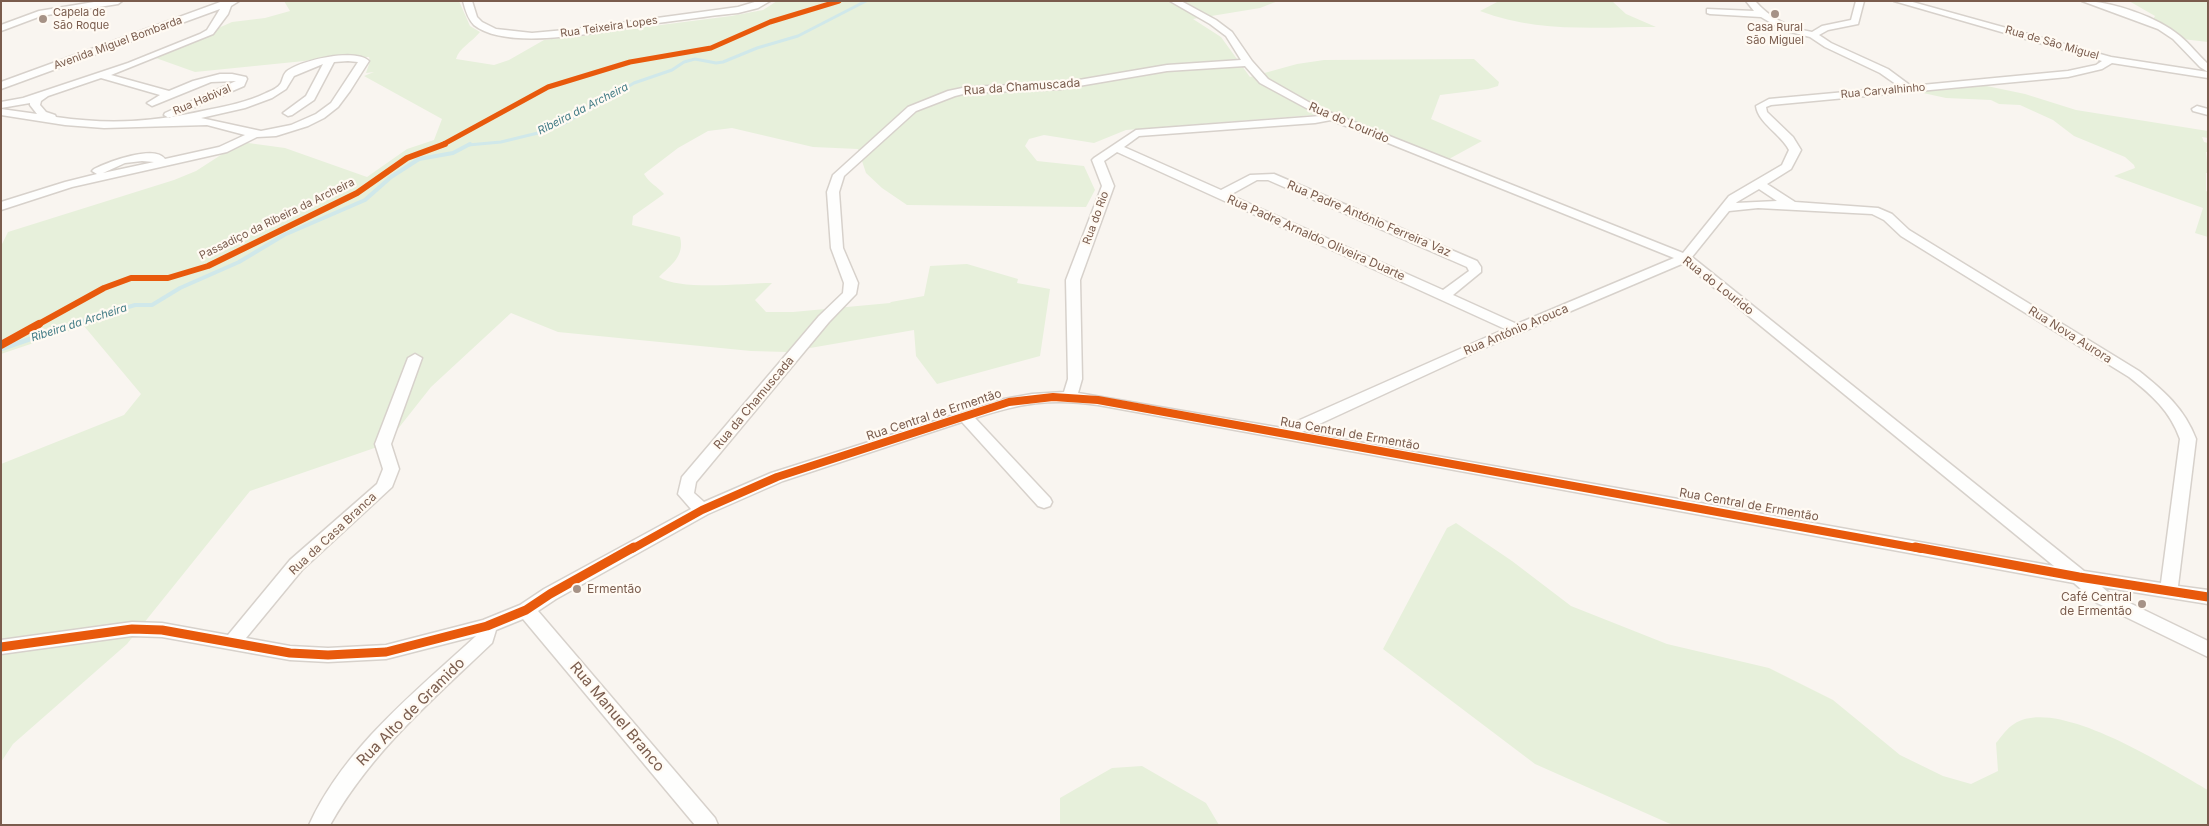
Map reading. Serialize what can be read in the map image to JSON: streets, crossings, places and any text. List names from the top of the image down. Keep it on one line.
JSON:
{"streets":{"street":["Rua Teixeira Lopes","Avenida Miguel Bombarda","Rua de São Miguel","Rua da Chamuscada","Rua Carvalhinho","Rua Habival","Rua do Lourido","Rua do Rio","Rua Padre António Ferreira Vaz","Rua Padre Arnaldo Oliveira Duarte","Rua António Arouca","Rua Nova Aurora","Rua Central de Ermentão","Rua da Casa Branca","Rua Alto de Gramido","Rua Manuel Branco"],"cycle path":["Passadiço da Ribeira da Archeira"]},"crossings":[["Rua de São Miguel","Rua Carvalhinho"],["Rua da Chamuscada","Rua do Lourido"],["Rua da Chamuscada","Rua Central de Ermentão"],["Rua Carvalhinho","Rua António Arouca"],["Rua do Lourido","Rua do Rio"],["Rua do Lourido","Rua António Arouca"],["Rua do Lourido","Rua Central de Ermentão"],["Rua do Rio","Rua Padre Arnaldo Oliveira Duarte"],["Rua do Rio","Rua Central de Ermentão"],["Rua Padre António Ferreira Vaz","Rua Padre Arnaldo Oliveira Duarte"],["Rua Padre Arnaldo Oliveira Duarte","Rua António Arouca"],["Rua António Arouca","Rua Nova Aurora"],["Rua António Arouca","Rua Central de Ermentão"],["Rua Nova Aurora","Rua Central de Ermentão"],["Rua Central de Ermentão","Rua da Casa Branca"],["Rua Central de Ermentão","Rua Alto de Gramido"],["Rua Central de Ermentão","Rua Manuel Branco"]],"water":["Ribeira da Archeira"],"places":["Casa Rural São Miguel","Capela de São Roque","Ermentão","Café Central de Ermentão"]}
